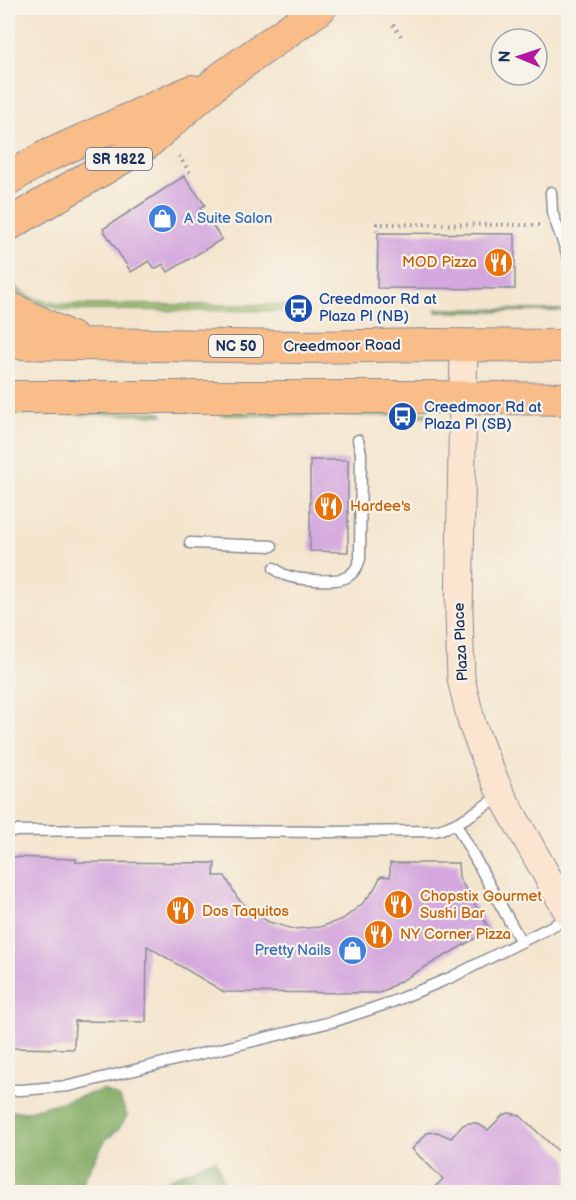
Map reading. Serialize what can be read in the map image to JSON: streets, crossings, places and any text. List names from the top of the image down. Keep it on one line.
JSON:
{"streets":{"main road":["SR 1822","NC 50","Creedmoor Road"],"street":["Plaza Place"]},"crossings":[["Creedmoor Road","Plaza Place"]],"places":{"shop":["A Suite Salon","Pretty Nails"],"restaurant":["MOD Pizza","Hardee's","Chopstix Gourmet Sushi Bar","Dos Taquitos","NY Corner Pizza"],"bus stop":["Creedmoor Rd at Plaza Pl (NB)","Creedmoor Rd at Plaza Pl (SB)"]},"north":"left"}
